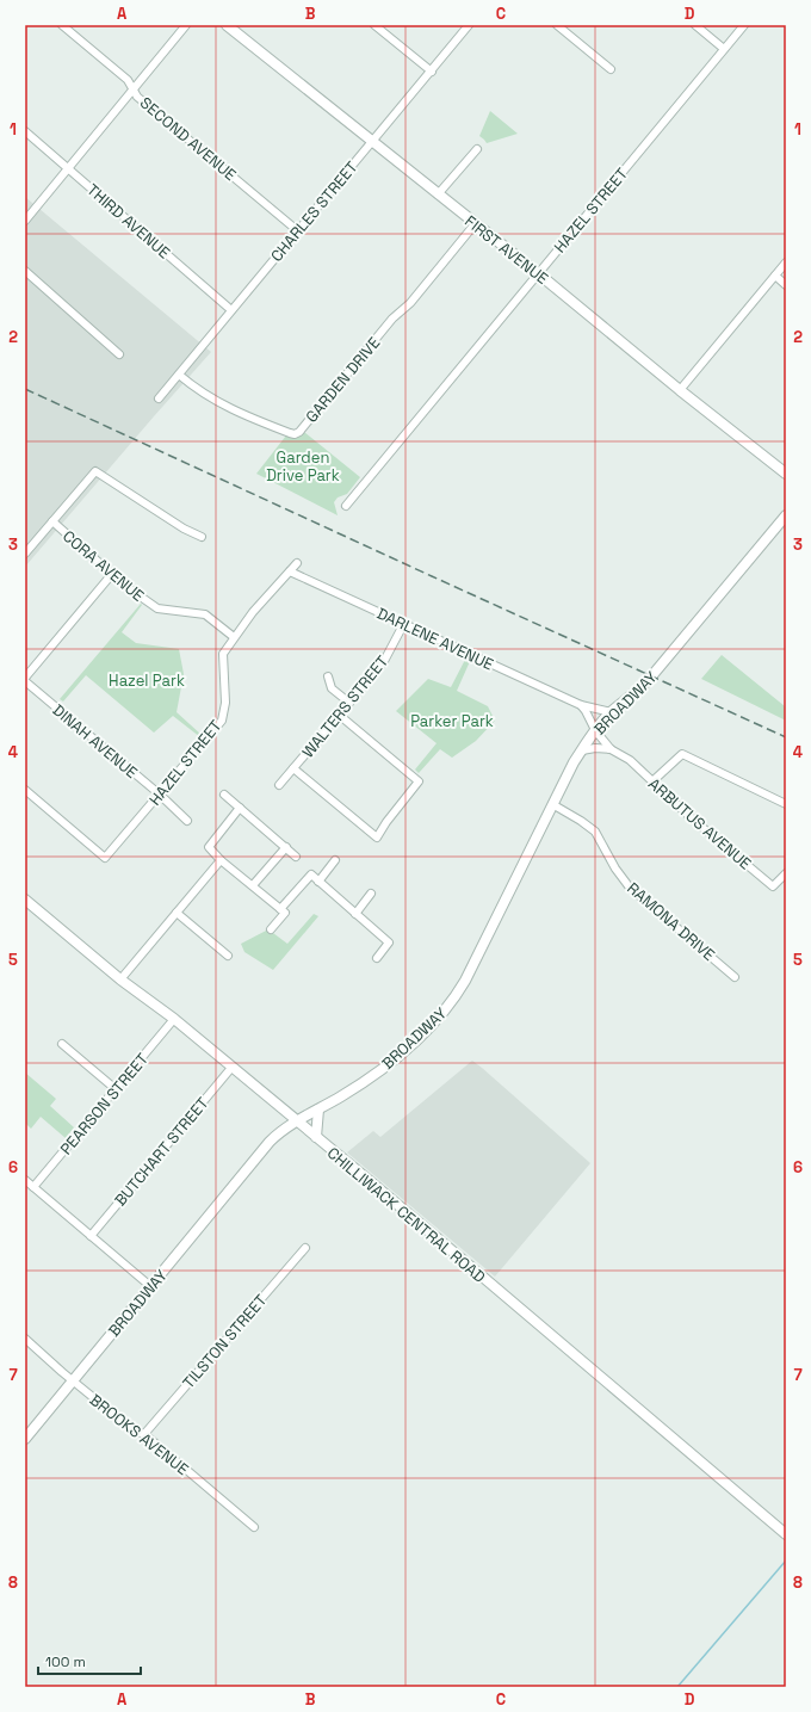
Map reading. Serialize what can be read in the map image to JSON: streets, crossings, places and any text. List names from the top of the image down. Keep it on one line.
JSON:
{"streets":{"street":["SECOND AVENUE","HAZEL STREET","CHARLES STREET","THIRD AVENUE","FIRST AVENUE","GARDEN DRIVE","CORA AVENUE","DARLENE AVENUE","BROADWAY","WALTERS STREET","DINAH AVENUE","ARBUTUS AVENUE","RAMONA DRIVE","PEARSON STREET","BUTCHART STREET","CHILLIWACK CENTRAL ROAD","TILSTON STREET","BROOKS AVENUE"]},"crossings":[["SECOND AVENUE","CHARLES STREET"],["HAZEL STREET","FIRST AVENUE"],["HAZEL STREET","CORA AVENUE"],["HAZEL STREET","DARLENE AVENUE"],["HAZEL STREET","DINAH AVENUE"],["CHARLES STREET","THIRD AVENUE"],["CHARLES STREET","FIRST AVENUE"],["CHARLES STREET","GARDEN DRIVE"],["FIRST AVENUE","GARDEN DRIVE"],["DARLENE AVENUE","BROADWAY"],["DARLENE AVENUE","WALTERS STREET"],["BROADWAY","ARBUTUS AVENUE"],["BROADWAY","RAMONA DRIVE"],["BROADWAY","CHILLIWACK CENTRAL ROAD"],["BROADWAY","BROOKS AVENUE"],["PEARSON STREET","CHILLIWACK CENTRAL ROAD"],["BUTCHART STREET","CHILLIWACK CENTRAL ROAD"],["TILSTON STREET","BROOKS AVENUE"]],"parks":["Garden Drive Park","Hazel Park","Parker Park"],"scale_bar":"100 m","grid":{"columns":["A","B","C","D"],"rows":["1","2","3","4","5","6","7","8"]}}
